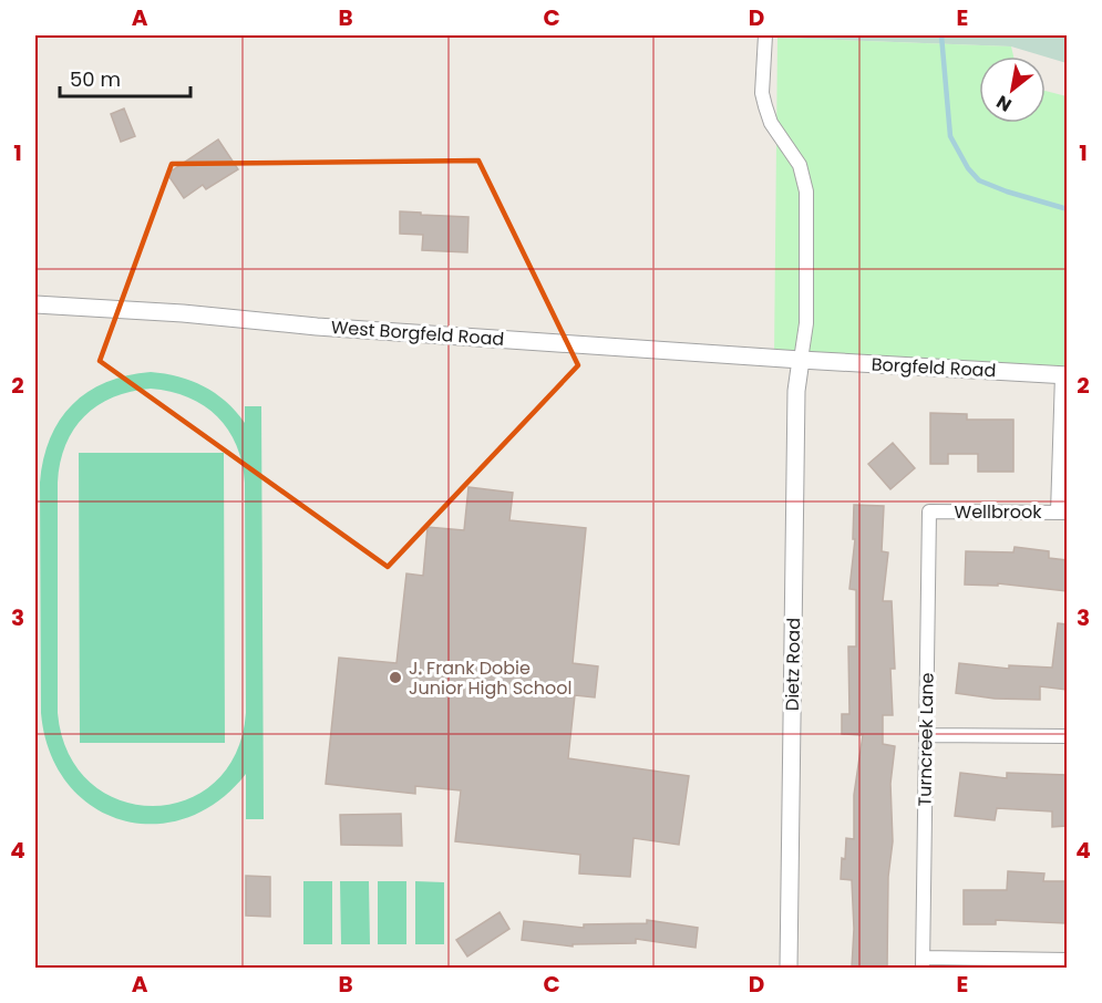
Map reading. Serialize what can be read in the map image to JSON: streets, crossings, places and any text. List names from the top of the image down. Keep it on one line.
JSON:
{"streets":{"street":["West Borgfeld Road","Borgfeld Road","Wellbrook","Dietz Road","Turncreek Lane"]},"crossings":[["West Borgfeld Road","Borgfeld Road"],["West Borgfeld Road","Dietz Road"],["Borgfeld Road","Dietz Road"],["Wellbrook","Turncreek Lane"]],"places":["J. Frank Dobie Junior High School"],"scale_bar":"50 m","north":"bottom left","grid":{"columns":["A","B","C","D","E"],"rows":["1","2","3","4"]}}
